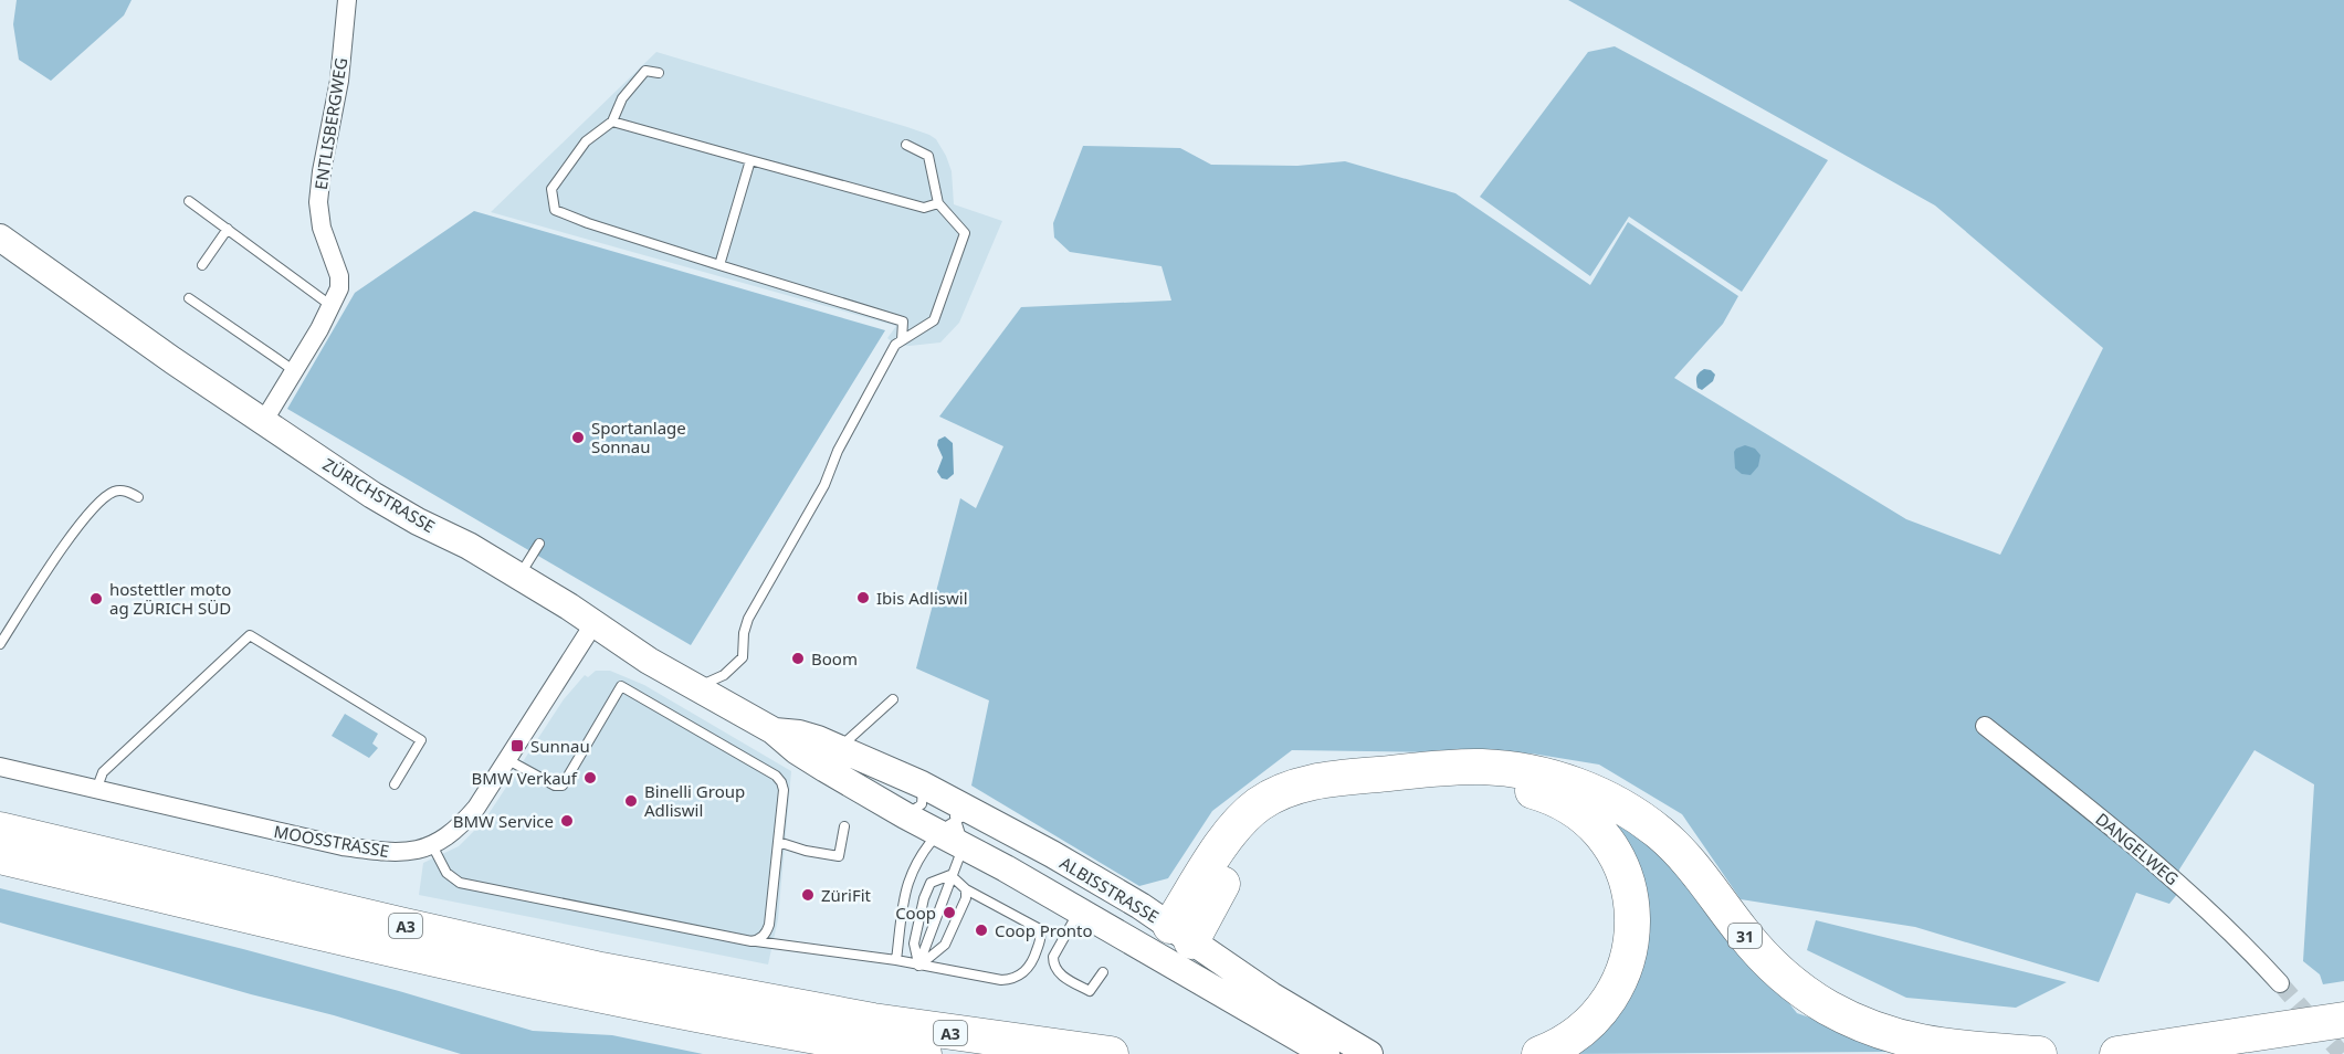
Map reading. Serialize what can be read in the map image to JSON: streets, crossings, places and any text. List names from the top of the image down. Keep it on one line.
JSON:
{"streets":{"highway":["A3","31"],"main road":["ZÜRICHSTRASSE","ALBISSTRASSE"],"street":["ENTLISBERGWEG","MOOSSTRASSE","DANGELWEG"]},"crossings":[["ENTLISBERGWEG","ZÜRICHSTRASSE"],["ZÜRICHSTRASSE","MOOSSTRASSE"],["ZÜRICHSTRASSE","ALBISSTRASSE"],["ALBISSTRASSE","31"]],"places":{"other":["Sportanlage Sonnau","Ibis Adliswil","hostettler moto ag ZÜRICH SÜD","Boom","BMW Verkauf","Binelli Group Adliswil","BMW Service","ZüriFit","Coop","Coop Pronto"],"transit":["Sunnau"]}}
